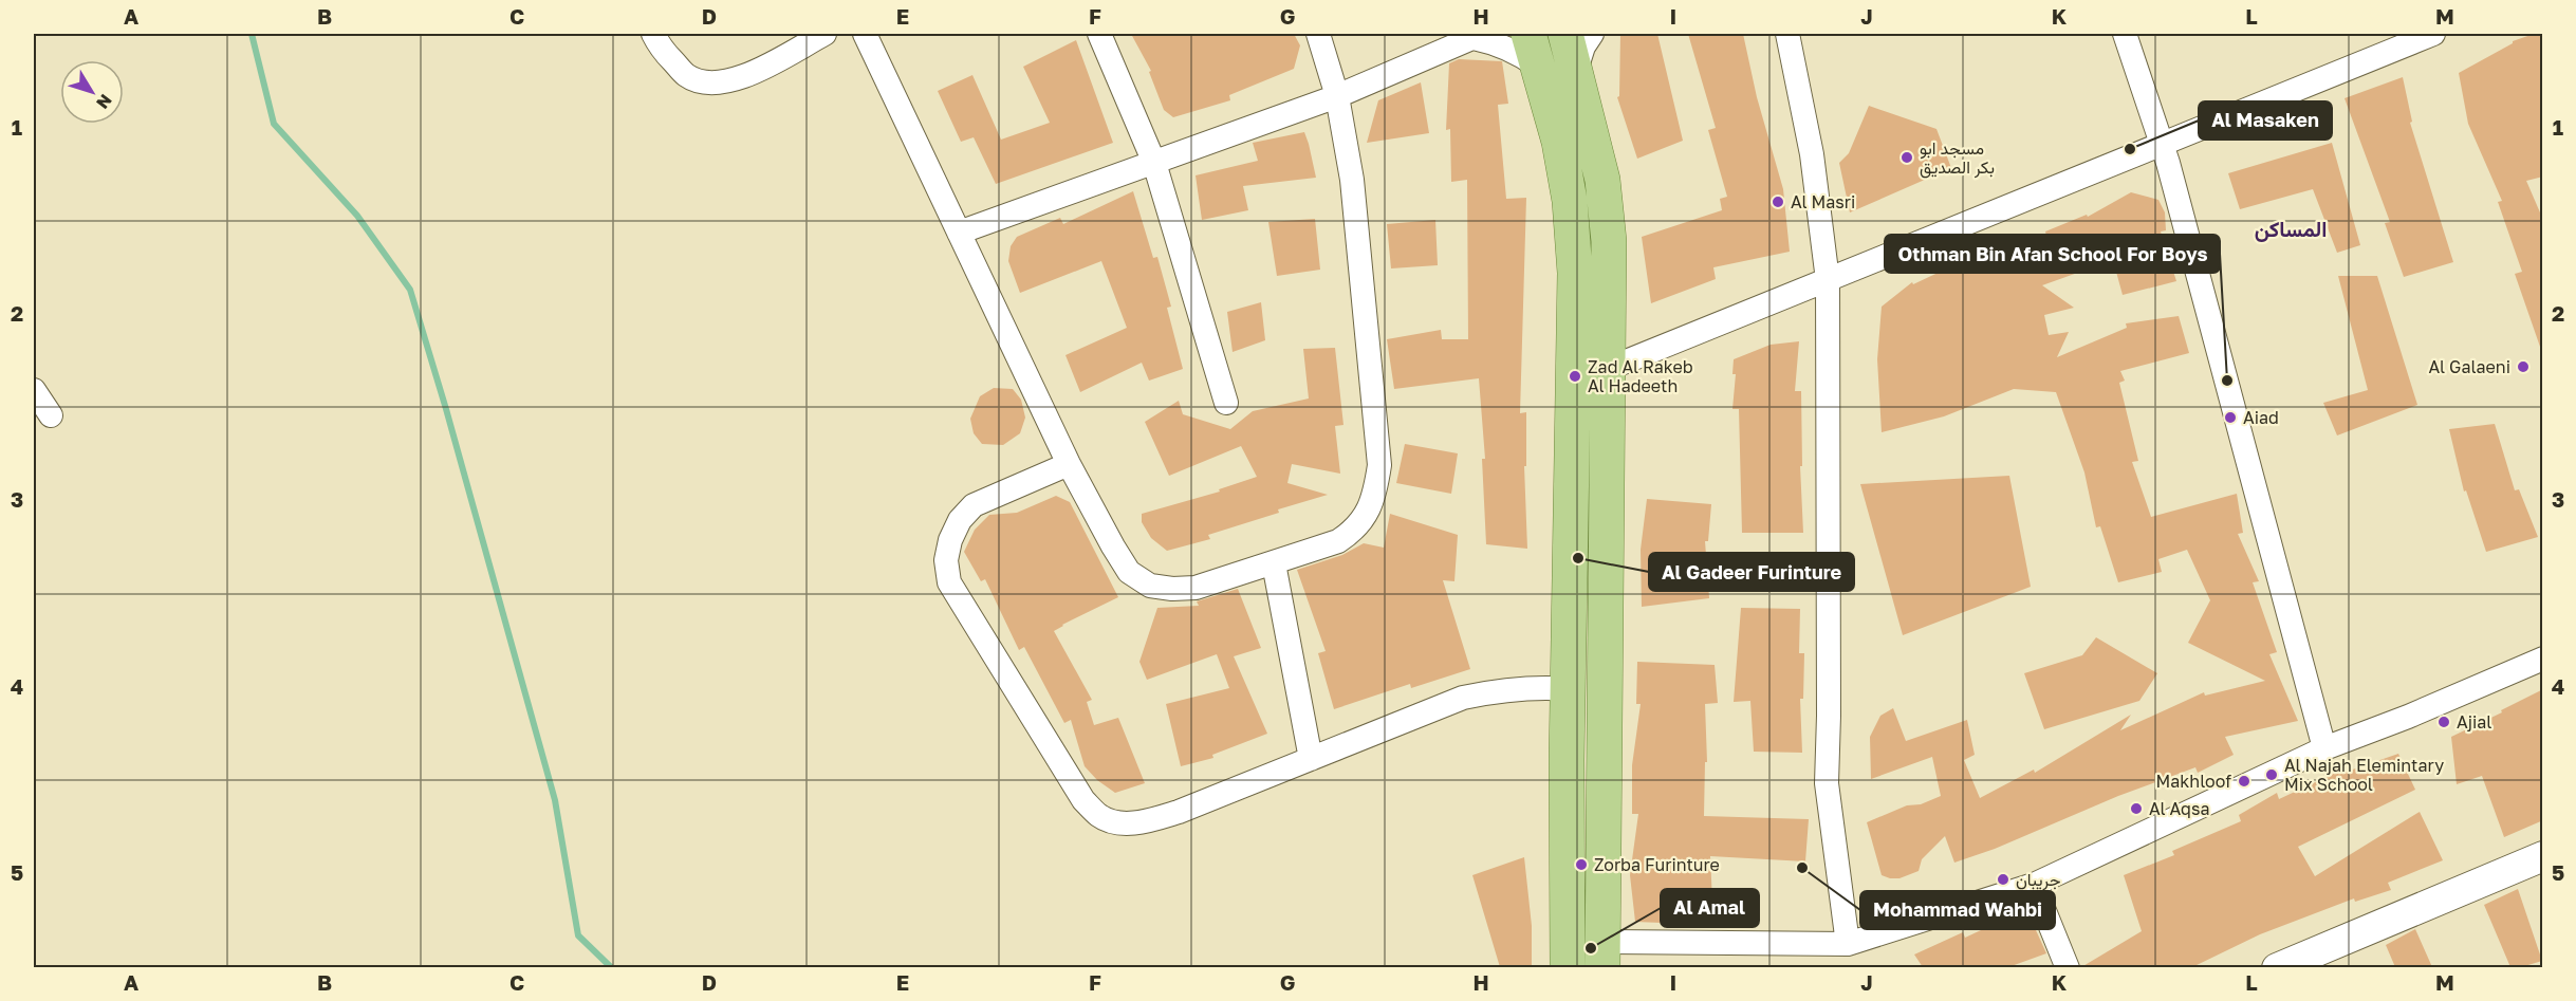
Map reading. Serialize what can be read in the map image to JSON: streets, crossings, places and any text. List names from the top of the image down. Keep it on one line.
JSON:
{"districts":["المساكن"],"places":["Al Masaken","مسجد ابو بكر الصديق","Al Masri","Al Galaeni","Zad Al Rakeb Al Hadeeth","Othman Bin Afan School For Boys","Aiad","Al Gadeer Furinture","Ajial","Al Najah Elemintary Mix School","Makhloof","Al Aqsa","Zorba Furinture","Mohammad Wahbi","جريبان","Al Amal"],"north":"bottom right","grid":{"columns":["A","B","C","D","E","F","G","H","I","J","K","L","M"],"rows":["1","2","3","4","5"]}}
